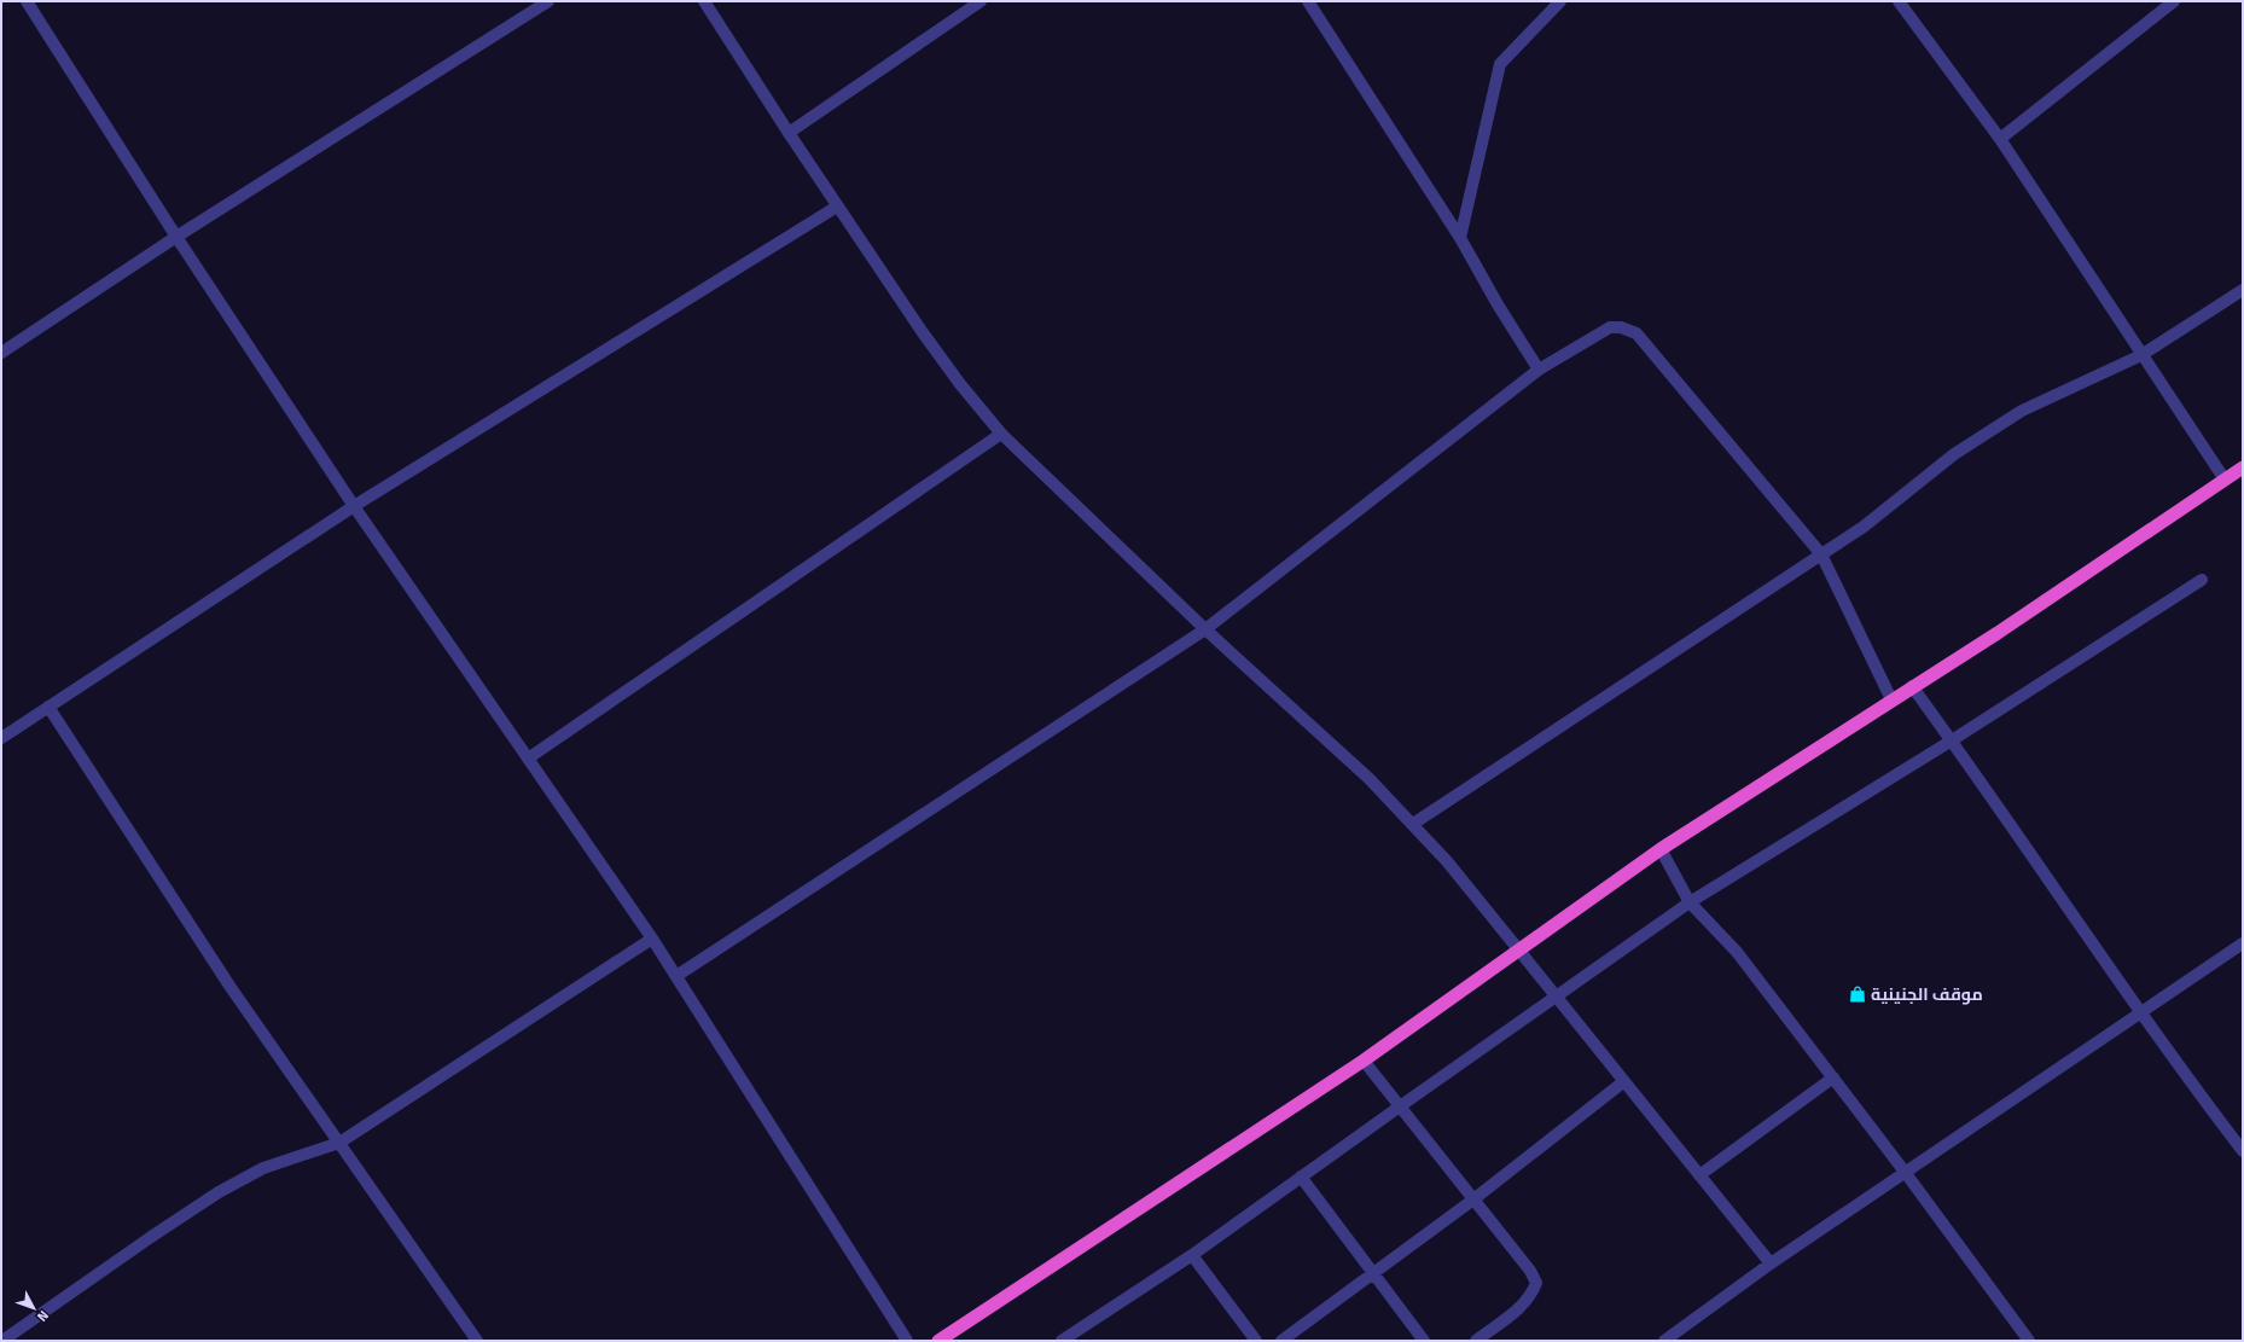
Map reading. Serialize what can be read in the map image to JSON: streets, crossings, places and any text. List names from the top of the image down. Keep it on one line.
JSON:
{"places":{"shop":["موقف الجنينية"]},"north":"bottom right"}
